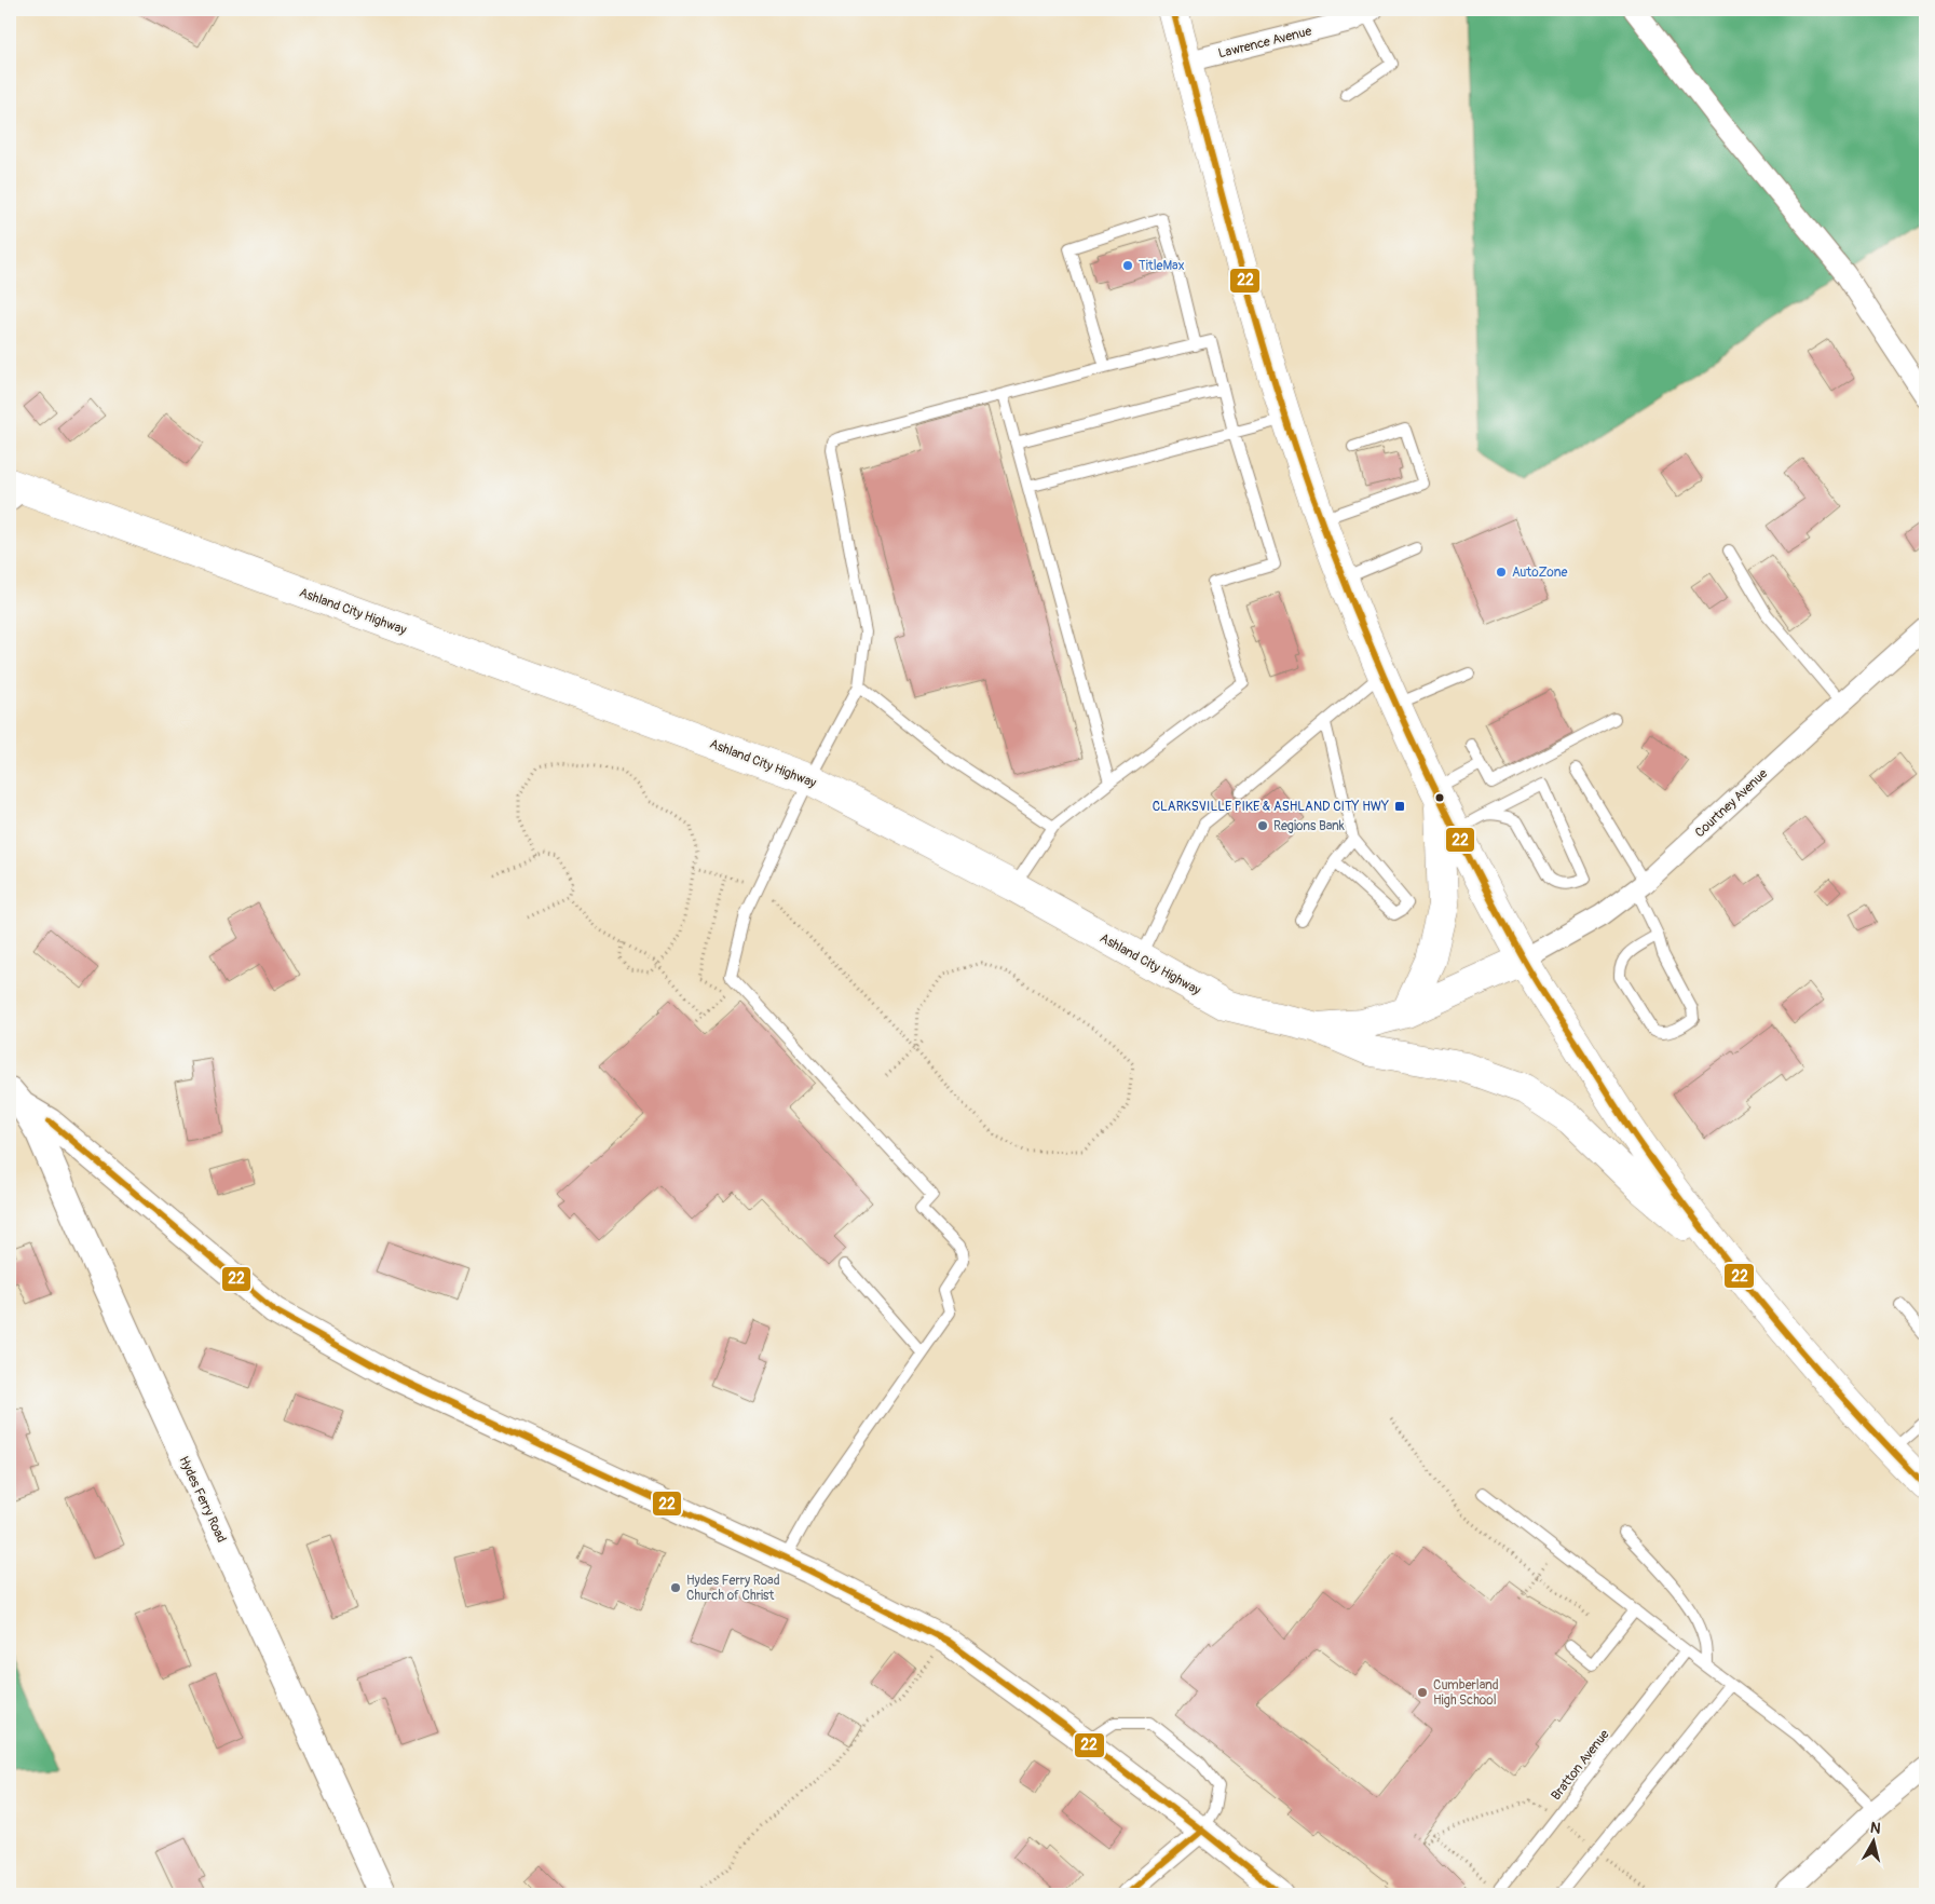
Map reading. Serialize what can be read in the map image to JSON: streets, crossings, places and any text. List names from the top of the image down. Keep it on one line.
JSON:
{"streets":{"main road":["Ashland City Highway"],"street":["Lawrence Avenue","Courtney Avenue","Hydes Ferry Road"],"lane":["Bratton Avenue"]},"crossings":[["Ashland City Highway","Courtney Avenue"]],"places":{"other":["TitleMax","AutoZone","Regions Bank","Hydes Ferry Road Church of Christ","Cumberland High School"],"transit":["CLARKSVILLE PIKE & ASHLAND CITY HWY"]},"lines":["transit line 22"],"north":"top"}
